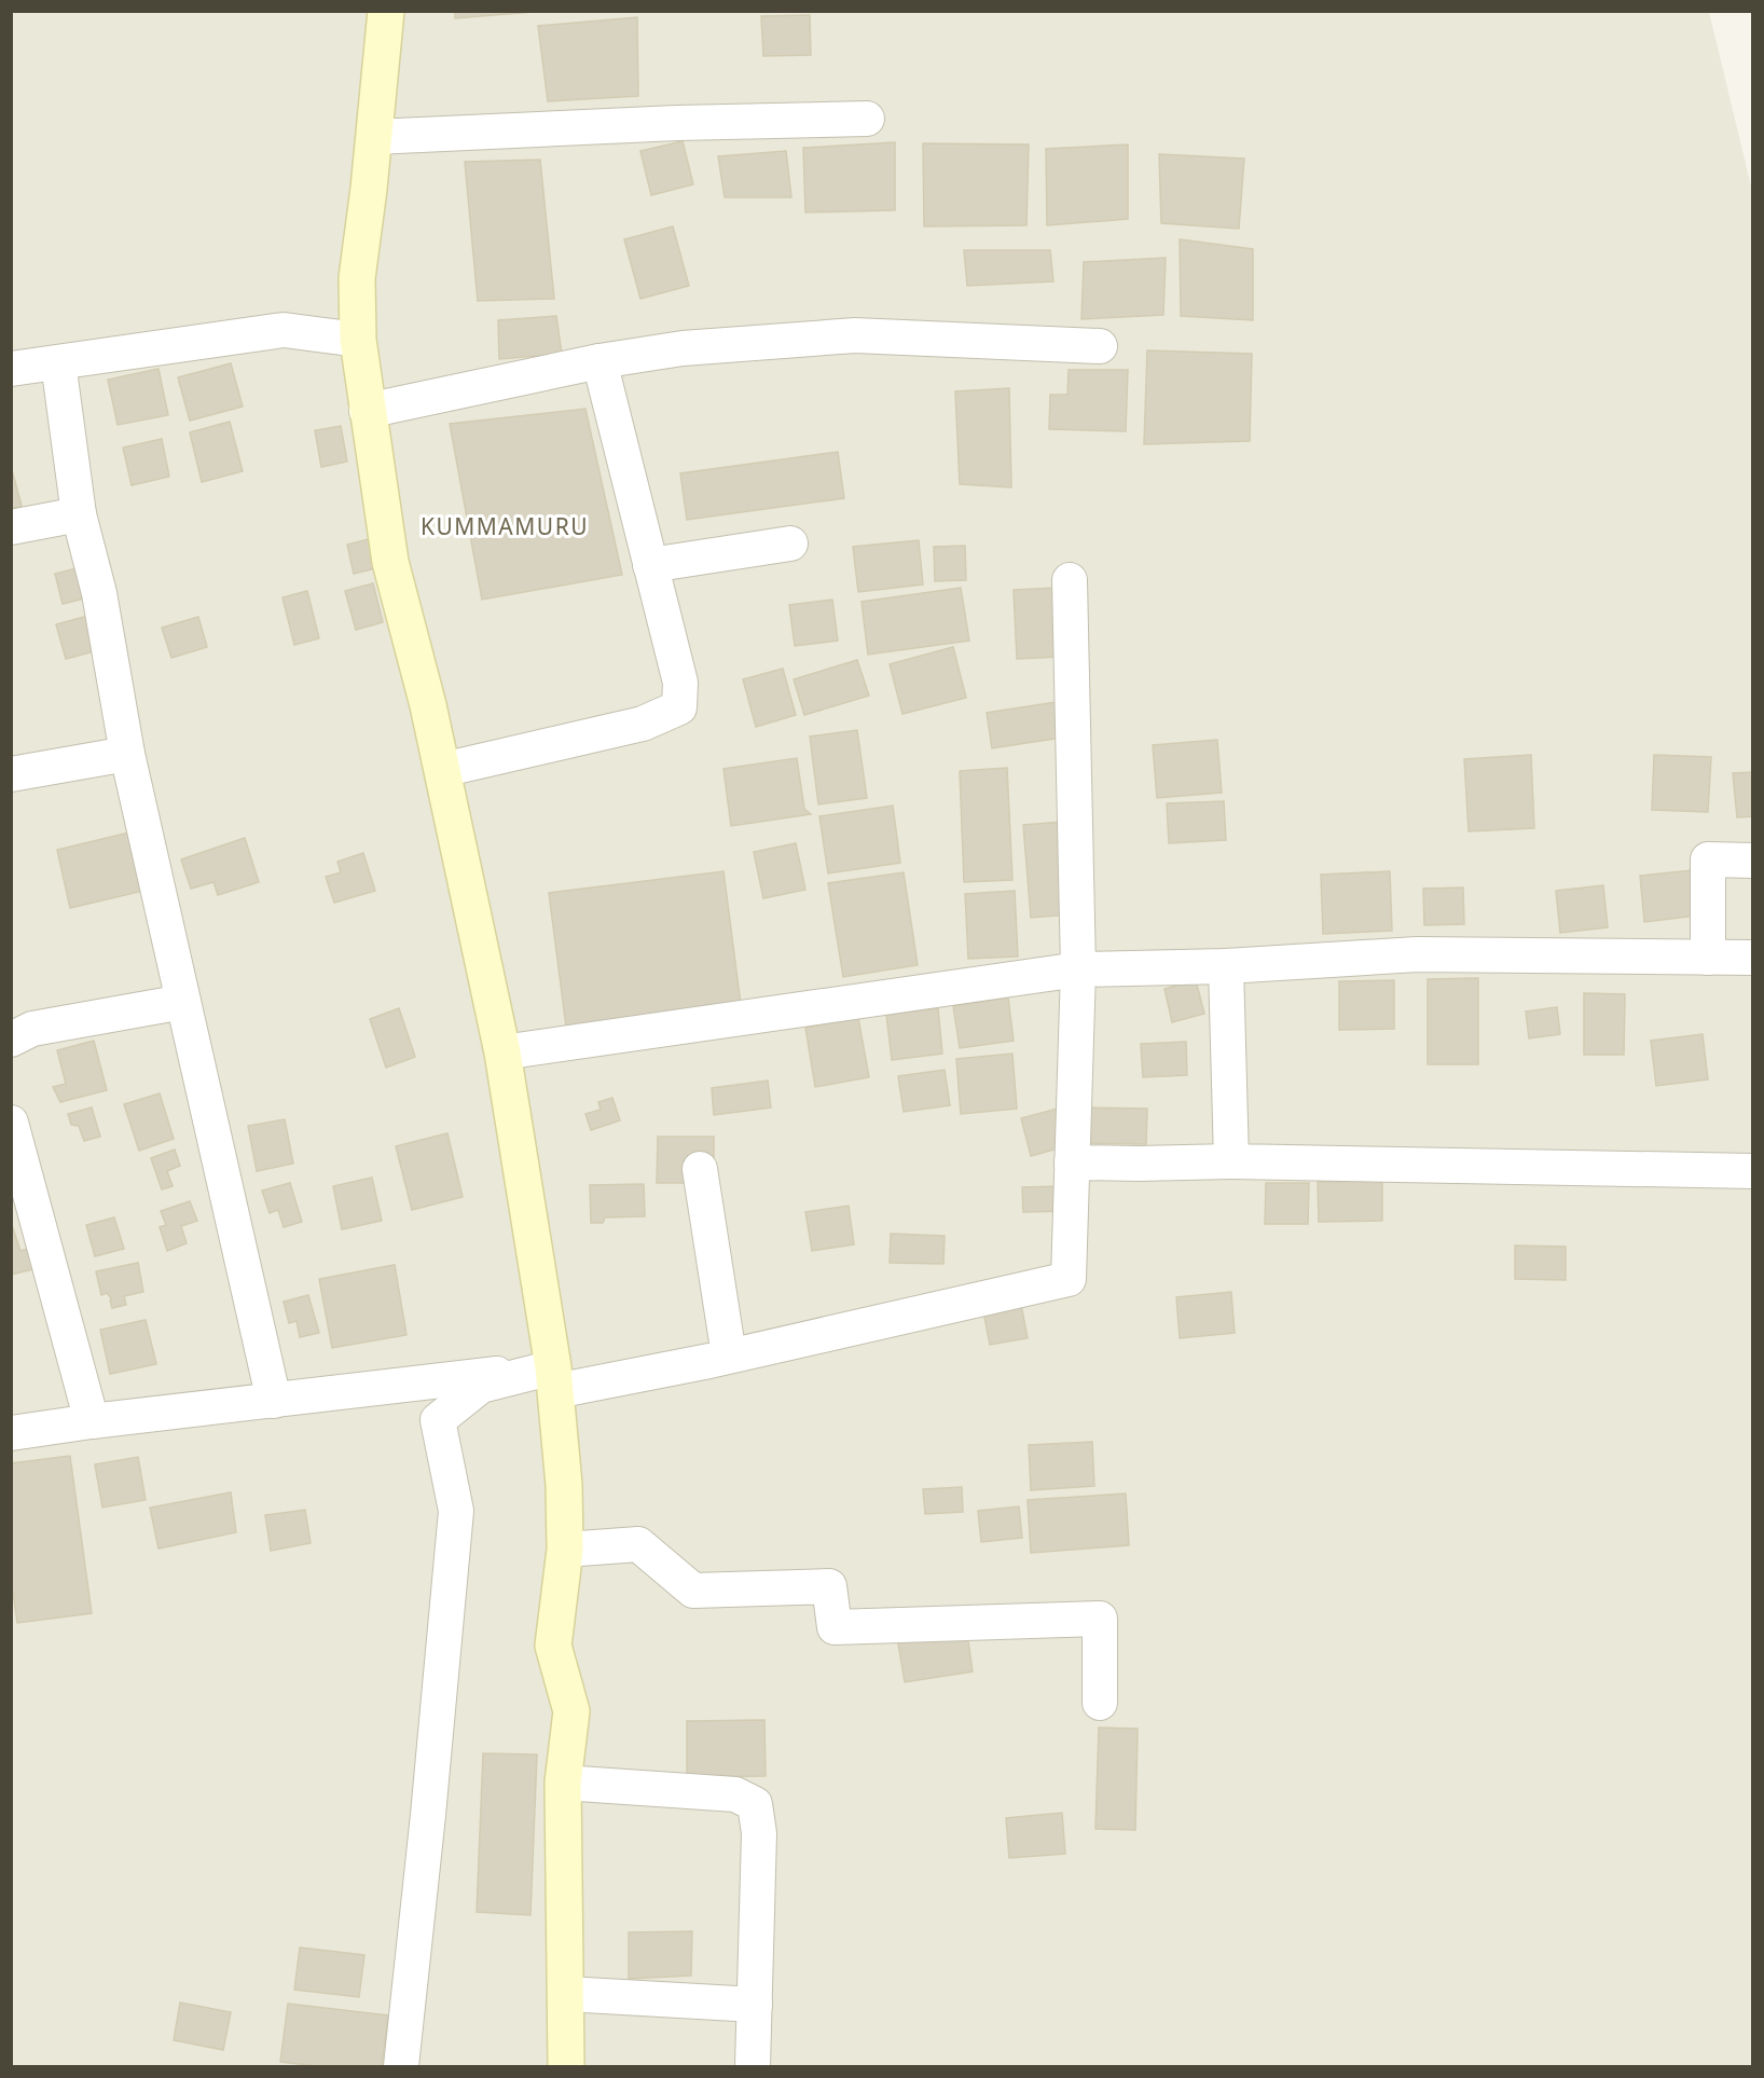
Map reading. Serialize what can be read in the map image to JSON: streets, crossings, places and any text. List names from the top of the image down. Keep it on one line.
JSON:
{"districts":["KUMMAMURU"]}
